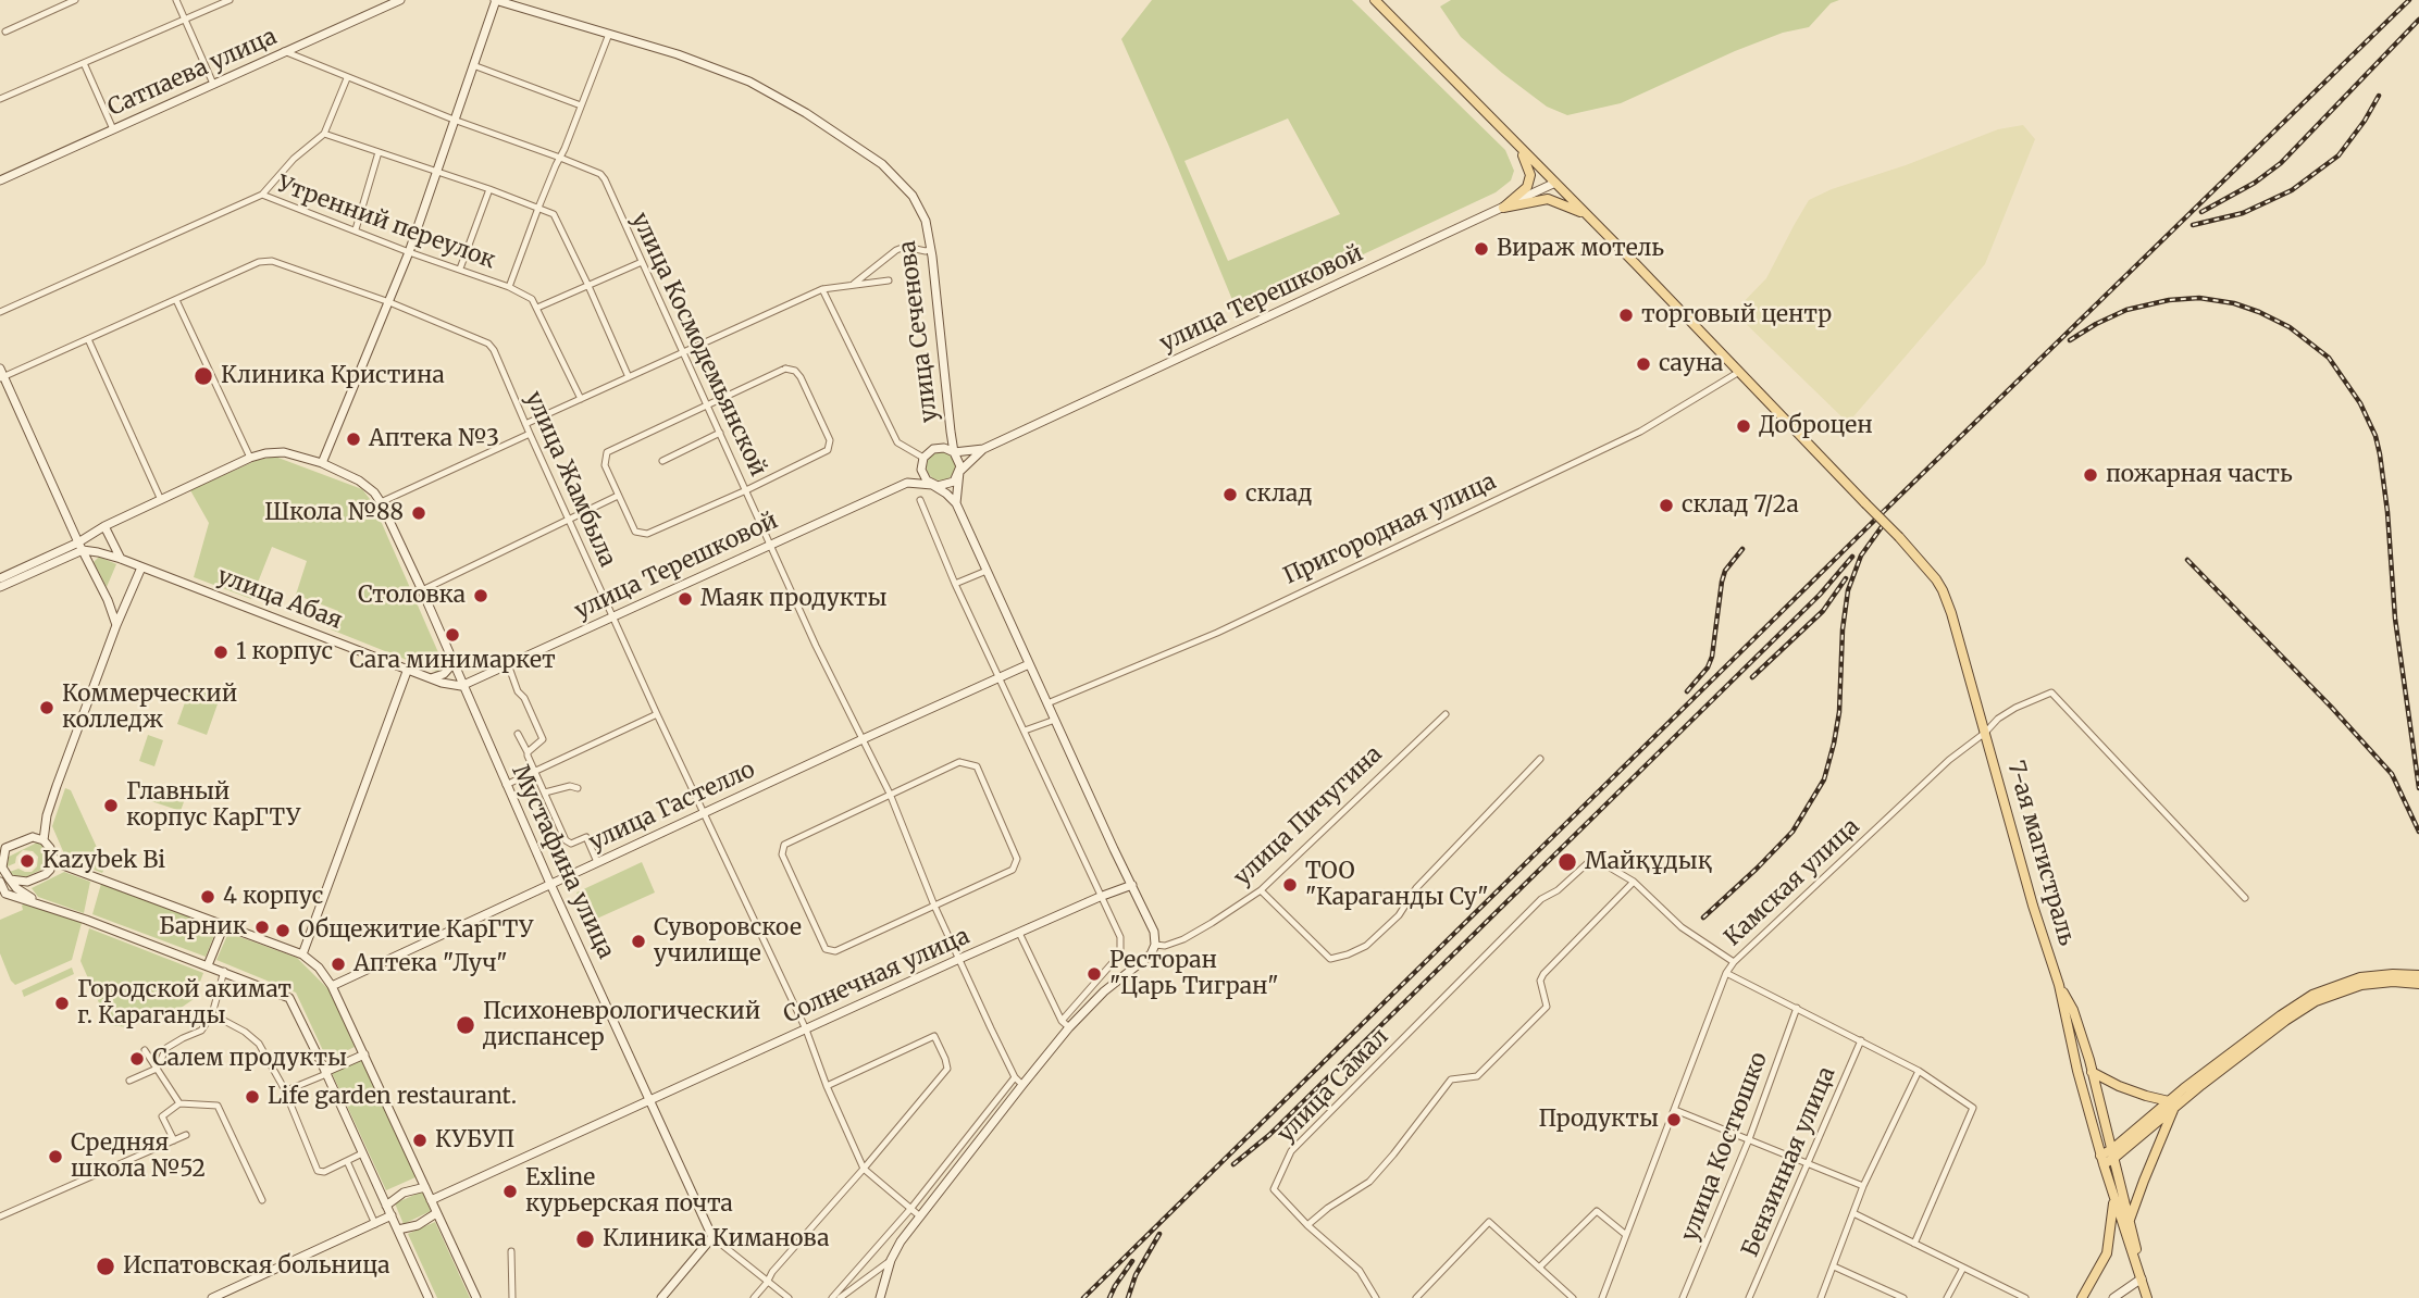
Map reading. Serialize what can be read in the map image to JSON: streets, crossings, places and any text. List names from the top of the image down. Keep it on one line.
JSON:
{"streets":{"main road":["Сатпаева улица","улица Терешковой","улица Сеченова","улица Абая","улица Гастелло","7-ая магистраль","Мустафина улица","Солнечная улица"],"street":["Утренний переулок","улица Космодемьянской","улица Жамбыла","Пригородная улица","улица Пичугина","Камская улица","улица Самал","улица Костюшко","Бензинная улица"]},"crossings":[["Сатпаева улица","улица Космодемьянской"],["улица Терешковой","улица Космодемьянской"],["улица Терешковой","улица Жамбыла"],["улица Терешковой","улица Абая"],["улица Терешковой","7-ая магистраль"],["улица Терешковой","Мустафина улица"],["улица Космодемьянской","улица Гастелло"],["улица Космодемьянской","Солнечная улица"],["улица Жамбыла","улица Гастелло"],["улица Жамбыла","Солнечная улица"],["Пригородная улица","7-ая магистраль"],["улица Абая","Мустафина улица"],["улица Гастелло","Мустафина улица"],["7-ая магистраль","Камская улица"],["Мустафина улица","Солнечная улица"]],"places":["Вираж мотель","торговый центр","сауна","Клиника Кристина","Доброцен","Аптека №3","пожарная часть","склад","склад 7/2а","Школа №88","Столовка","Маяк продукты","Сага минимаркет","1 корпус","Коммерческий колледж","Главный корпус КарГТУ","Kazybek Bi","Майқұдық","ТОО \"Караганды Су\"","4 корпус","Барник","Общежитие КарГТУ","Суворовское училище","Аптека \"Луч\"","Ресторан \"Царь Тигран\"","Городской акимат г. Караганды","Психоневрологический диспансер","Салем продукты","Life garden restaurant.","Продукты","КУБУП","Средняя школа №52","Exline курьерская почта","Клиника Киманова","Испатовская больница"]}
